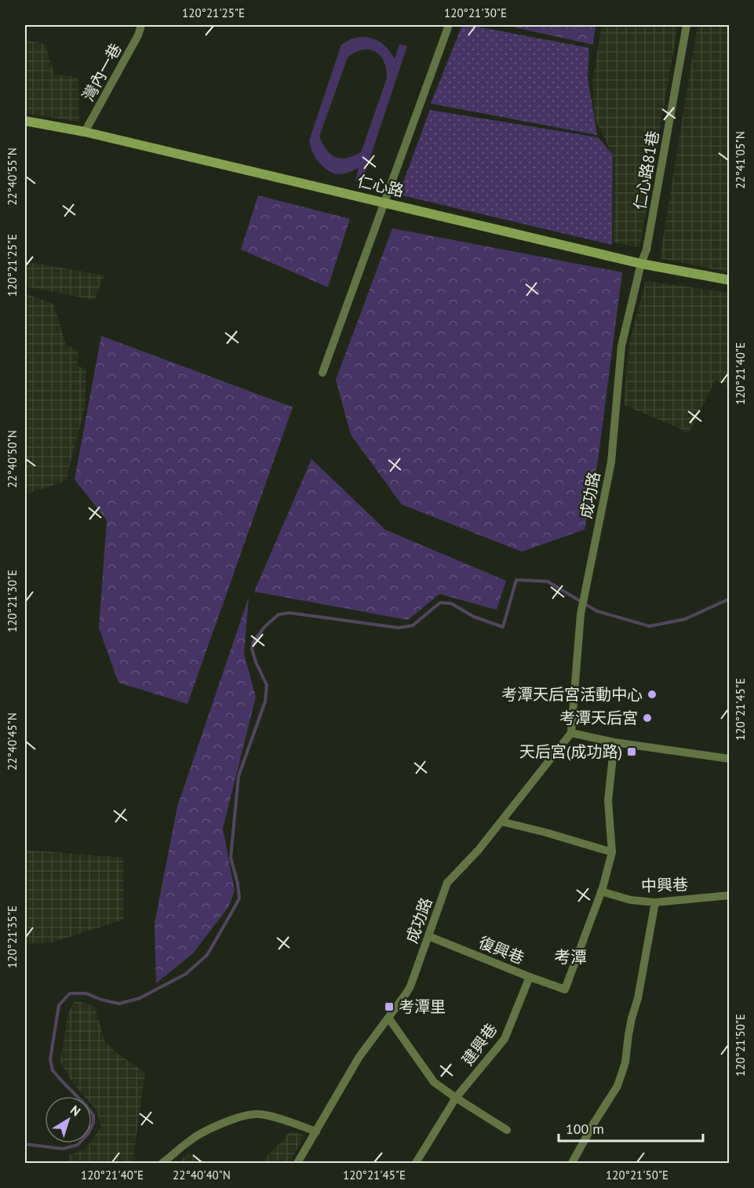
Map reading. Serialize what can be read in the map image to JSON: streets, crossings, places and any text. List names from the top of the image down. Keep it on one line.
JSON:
{"streets":{"street":["灣內一巷","仁心路81巷","仁心路","成功路","中興巷","復興巷","建興巷"]},"crossings":[["灣內一巷","仁心路"],["仁心路81巷","仁心路"],["仁心路81巷","成功路"],["仁心路","成功路"],["成功路","復興巷"],["中興巷","復興巷"],["復興巷","建興巷"]],"districts":["考潭"],"places":{"other":["考潭天后宮活動中心","考潭天后宮"],"transit":["天后宮(成功路)","考潭里"]},"scale_bar":"100 m","north":"top right","coordinates":["120°21'25\"E","120°21'30\"E","22°41'05\"N","22°40'55\"N","120°21'40\"E","22°40'50\"N","120°21'45\"E","22°40'45\"N","120°21'35\"E","120°21'50\"E","22°40'40\"N"]}
